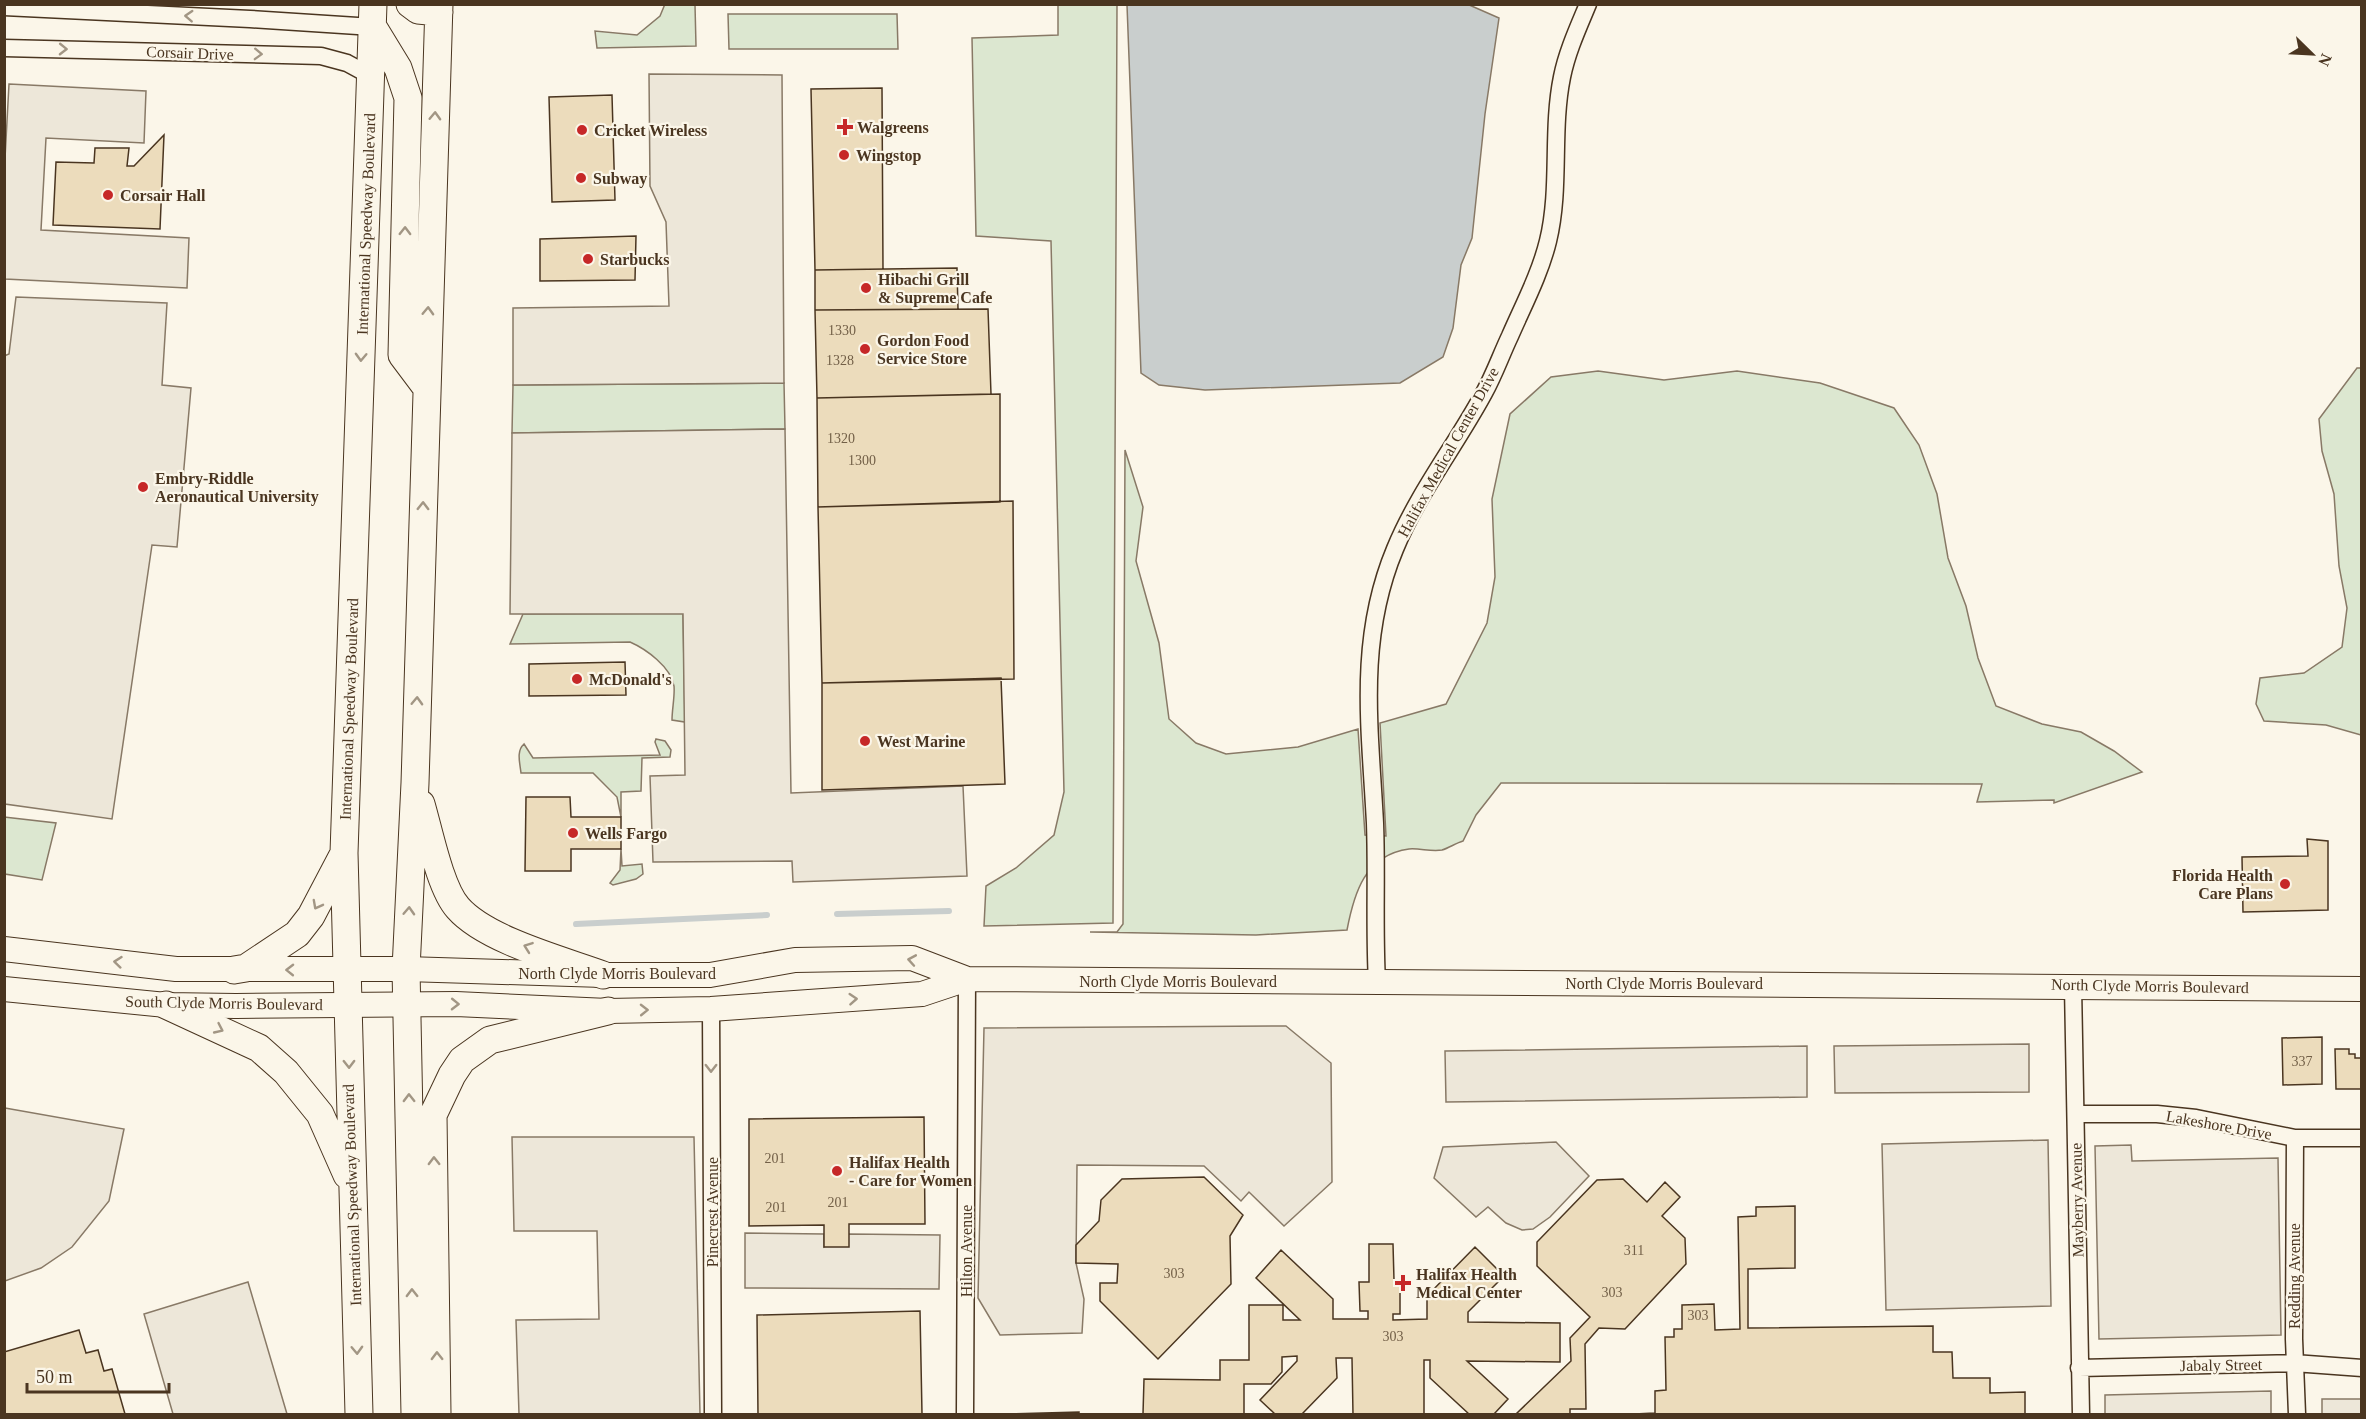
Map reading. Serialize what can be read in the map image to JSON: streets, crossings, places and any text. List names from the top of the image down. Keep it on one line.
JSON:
{"streets":{"main road":["International Speedway Boulevard","North Clyde Morris Boulevard","South Clyde Morris Boulevard"],"street":["Corsair Drive","Halifax Medical Center Drive","Lakeshore Drive","Mayberry Avenue","Pinecrest Avenue","Hilton Avenue","Redding Avenue","Jabaly Street"]},"crossings":[["Corsair Drive","International Speedway Boulevard"],["International Speedway Boulevard","South Clyde Morris Boulevard"],["Halifax Medical Center Drive","North Clyde Morris Boulevard"],["North Clyde Morris Boulevard","South Clyde Morris Boulevard"],["North Clyde Morris Boulevard","Mayberry Avenue"],["North Clyde Morris Boulevard","Pinecrest Avenue"],["North Clyde Morris Boulevard","Hilton Avenue"],["Lakeshore Drive","Mayberry Avenue"],["Lakeshore Drive","Redding Avenue"],["Mayberry Avenue","Jabaly Street"],["Redding Avenue","Jabaly Street"]],"one_way":["Pinecrest Avenue"],"places":{"health":["Walgreens","Halifax Health Medical Center"],"other":["Cricket Wireless","Wingstop","Subway","Corsair Hall","Starbucks","Hibachi Grill & Supreme Cafe","Gordon Food Service Store","Embry-Riddle Aeronautical University","McDonald's","West Marine","Wells Fargo","Florida Health Care Plans","Halifax Health - Care for Women"]},"house_numbers":["1330","1328","1320","1300","337","201","201","201","311","303","303","303","303"],"scale_bar":"50 m","north":"bottom right"}
